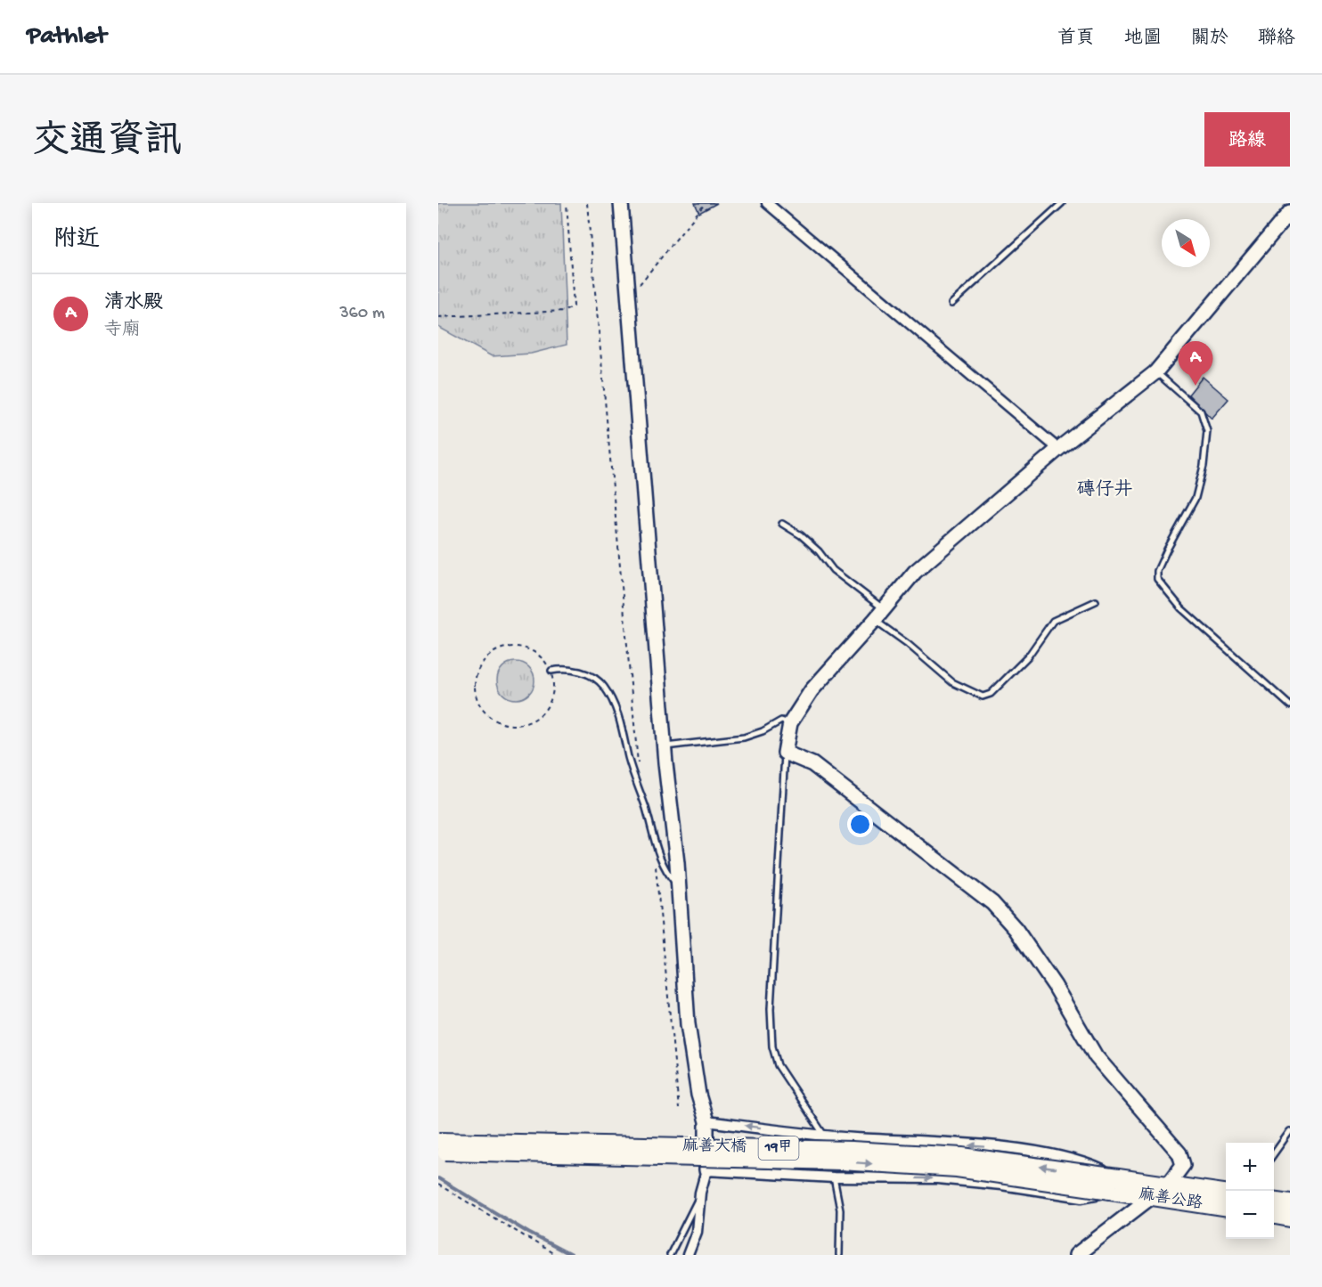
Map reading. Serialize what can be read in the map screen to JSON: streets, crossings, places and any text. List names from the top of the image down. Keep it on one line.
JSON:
{"streets":{"main road":["麻善大橋","19甲","麻善公路"]},"crossings":[["麻善大橋","麻善公路"]],"districts":["磚仔井"],"north":"bottom right","page":{"header":"Pathlet","nav":["首頁","地圖","關於","聯絡"],"title":"交通資訊","buttons":"路線","heading":"附近","list":[{"mark":"A","name":"清水殿","note":"寺廟","value":"360 m"}],"pins":"A","map_buttons":["+","−"]}}
